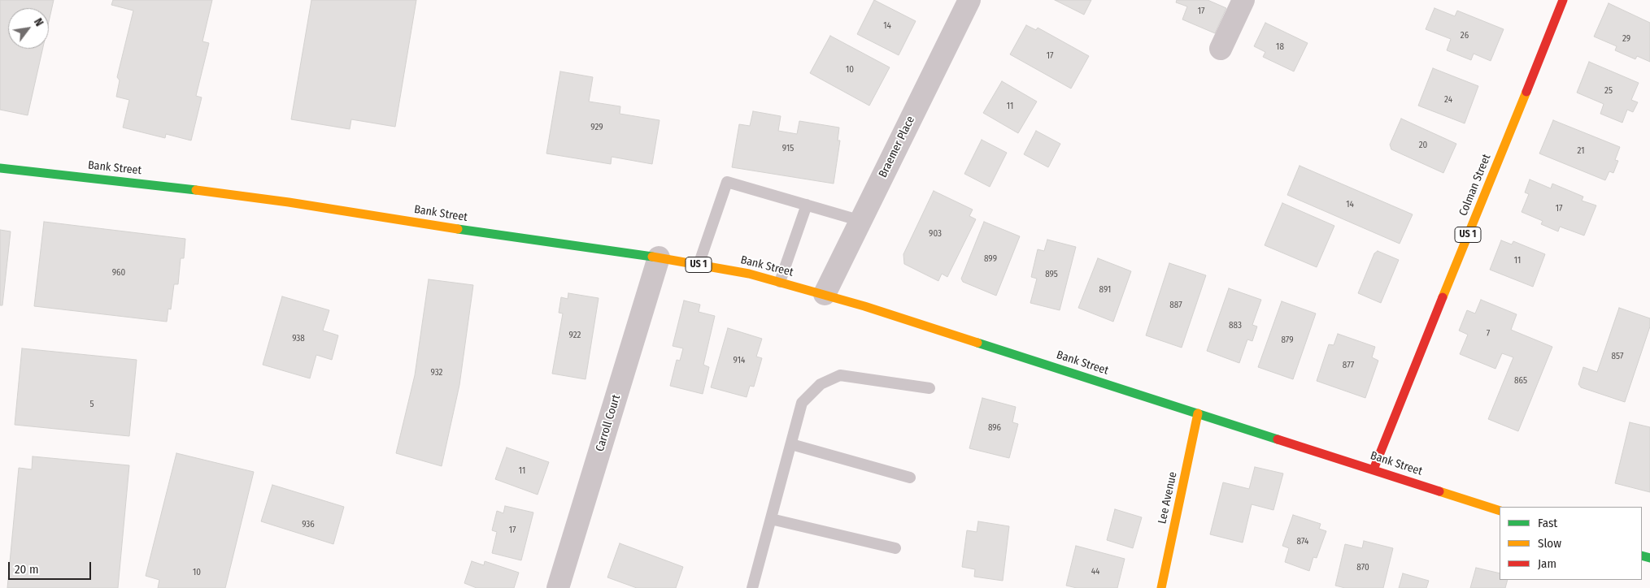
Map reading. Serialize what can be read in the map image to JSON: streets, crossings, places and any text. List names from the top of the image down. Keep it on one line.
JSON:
{"streets":{"main road":["Bank Street","Colman Street","US 1","Lee Avenue"],"street":["Braemer Place","Carroll Court"]},"crossings":[["Braemer Place","Bank Street"],["Bank Street","Colman Street"],["Bank Street","Carroll Court"],["Bank Street","Lee Avenue"]],"house_numbers":["17","14","26","29","18","17","10","25","24","11","929","20","915","21","14","17","903","899","11","960","895","891","887","883","7","922","938","879","857","914","877","932","865","5","896","11","936","17","874","870","44","10"],"legend":["Fast","Slow","Jam"],"scale_bar":"20 m","north":"top right"}
